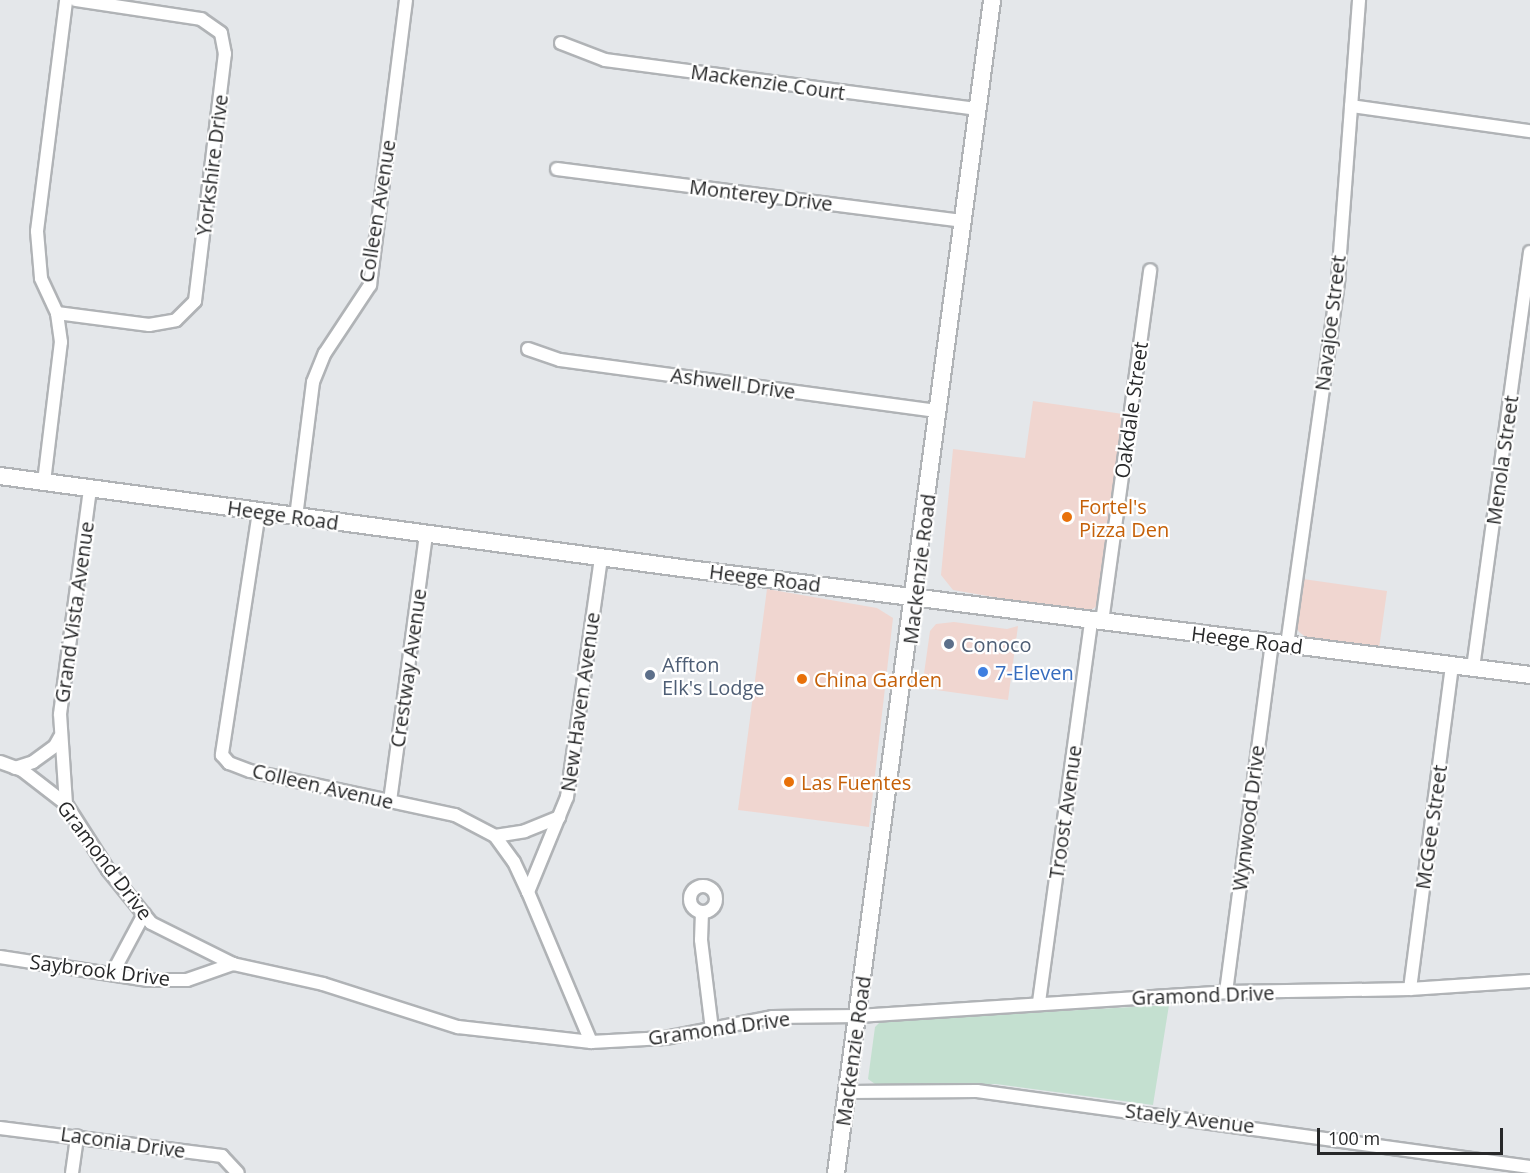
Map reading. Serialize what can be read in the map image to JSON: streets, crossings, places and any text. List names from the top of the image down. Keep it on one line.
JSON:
{"streets":{"street":["Mackenzie Court","Yorkshire Drive","Monterey Drive","Colleen Avenue","Navajoe Street","Ashwell Drive","Oakdale Street","Menola Street","Heege Road","Mackenzie Road","Grand Vista Avenue","Crestway Avenue","New Haven Avenue","Troost Avenue","Wynwood Drive","McGee Street","Gramond Drive","Saybrook Drive","Staely Avenue","Laconia Drive"]},"crossings":[["Mackenzie Court","Mackenzie Road"],["Monterey Drive","Mackenzie Road"],["Colleen Avenue","Heege Road"],["Colleen Avenue","Crestway Avenue"],["Navajoe Street","Heege Road"],["Navajoe Street","Wynwood Drive"],["Ashwell Drive","Mackenzie Road"],["Oakdale Street","Heege Road"],["Oakdale Street","Troost Avenue"],["Menola Street","Heege Road"],["Heege Road","Mackenzie Road"],["Heege Road","Grand Vista Avenue"],["Heege Road","Crestway Avenue"],["Heege Road","New Haven Avenue"],["Heege Road","Troost Avenue"],["Heege Road","Wynwood Drive"],["Heege Road","McGee Street"],["Mackenzie Road","Gramond Drive"],["Mackenzie Road","Staely Avenue"],["Grand Vista Avenue","Gramond Drive"],["Troost Avenue","Gramond Drive"],["Wynwood Drive","Gramond Drive"],["McGee Street","Gramond Drive"],["Gramond Drive","Saybrook Drive"]],"places":["Fortel's Pizza Den","Conoco","7-Eleven","Affton Elk's Lodge","China Garden","Las Fuentes"],"scale_bar":"100 m"}
